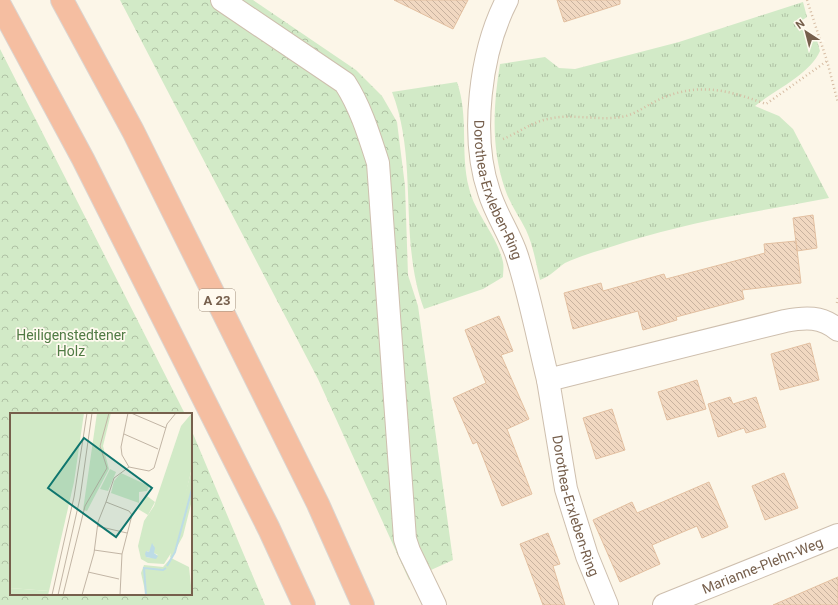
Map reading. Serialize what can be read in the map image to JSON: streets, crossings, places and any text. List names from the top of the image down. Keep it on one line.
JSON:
{"streets":{"highway":["A 23"],"street":["Dorothea-Erxleben-Ring","Marianne-Plehn-Weg"]},"parks":["Heiligenstedtener Holz"],"north":"top left"}
